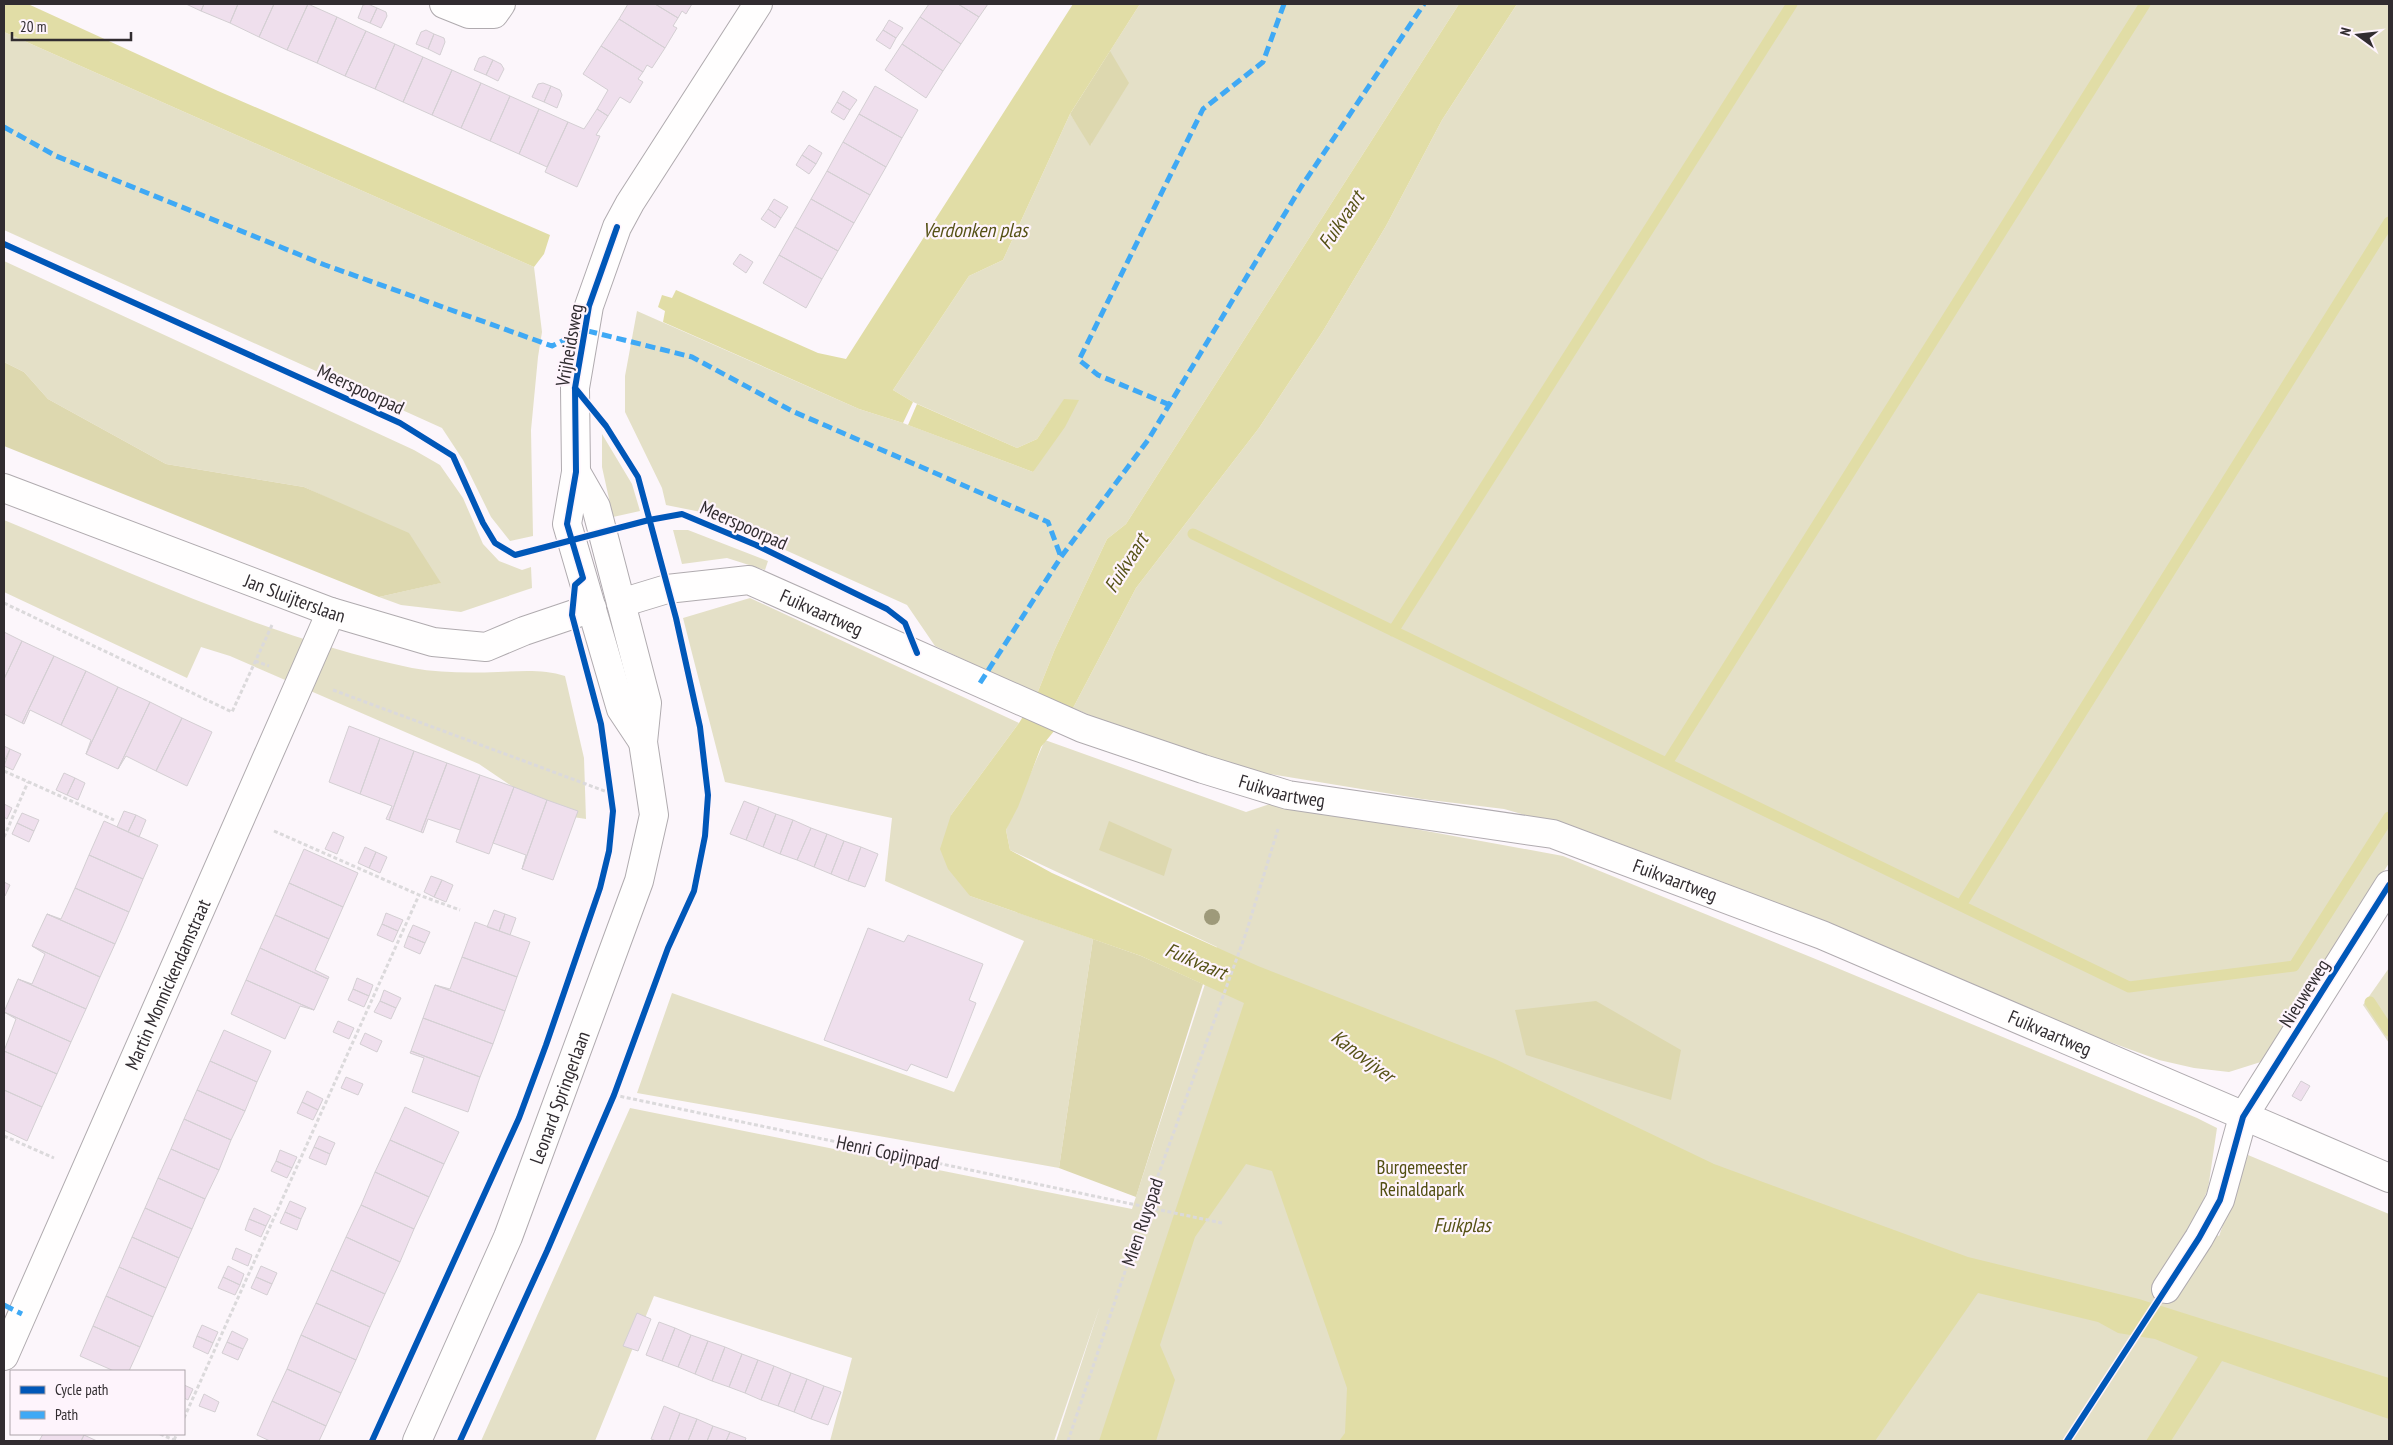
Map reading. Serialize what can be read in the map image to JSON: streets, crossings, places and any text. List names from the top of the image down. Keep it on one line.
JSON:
{"streets":{"street":["Vrijheidsweg","Jan Sluijterslaan","Fuikvaartweg","Martin Monnickendamstraat","Nieuweweg","Leonard Springerlaan"],"path":["Henri Copijnpad","Mien Ruyspad"],"cycle path":["Meerspoorpad"]},"crossings":[["Vrijheidsweg","Jan Sluijterslaan"],["Vrijheidsweg","Fuikvaartweg"],["Vrijheidsweg","Leonard Springerlaan"],["Jan Sluijterslaan","Fuikvaartweg"],["Jan Sluijterslaan","Martin Monnickendamstraat"],["Jan Sluijterslaan","Leonard Springerlaan"],["Fuikvaartweg","Nieuweweg"],["Fuikvaartweg","Leonard Springerlaan"],["Fuikvaartweg","Mien Ruyspad"],["Henri Copijnpad","Mien Ruyspad"]],"water":["Fuikvaart","Verdonken plas","Kanovijver","Fuikplas"],"parks":["Burgemeester Reinaldapark"],"legend":["Cycle path","Path"],"scale_bar":"20 m","north":"left"}
